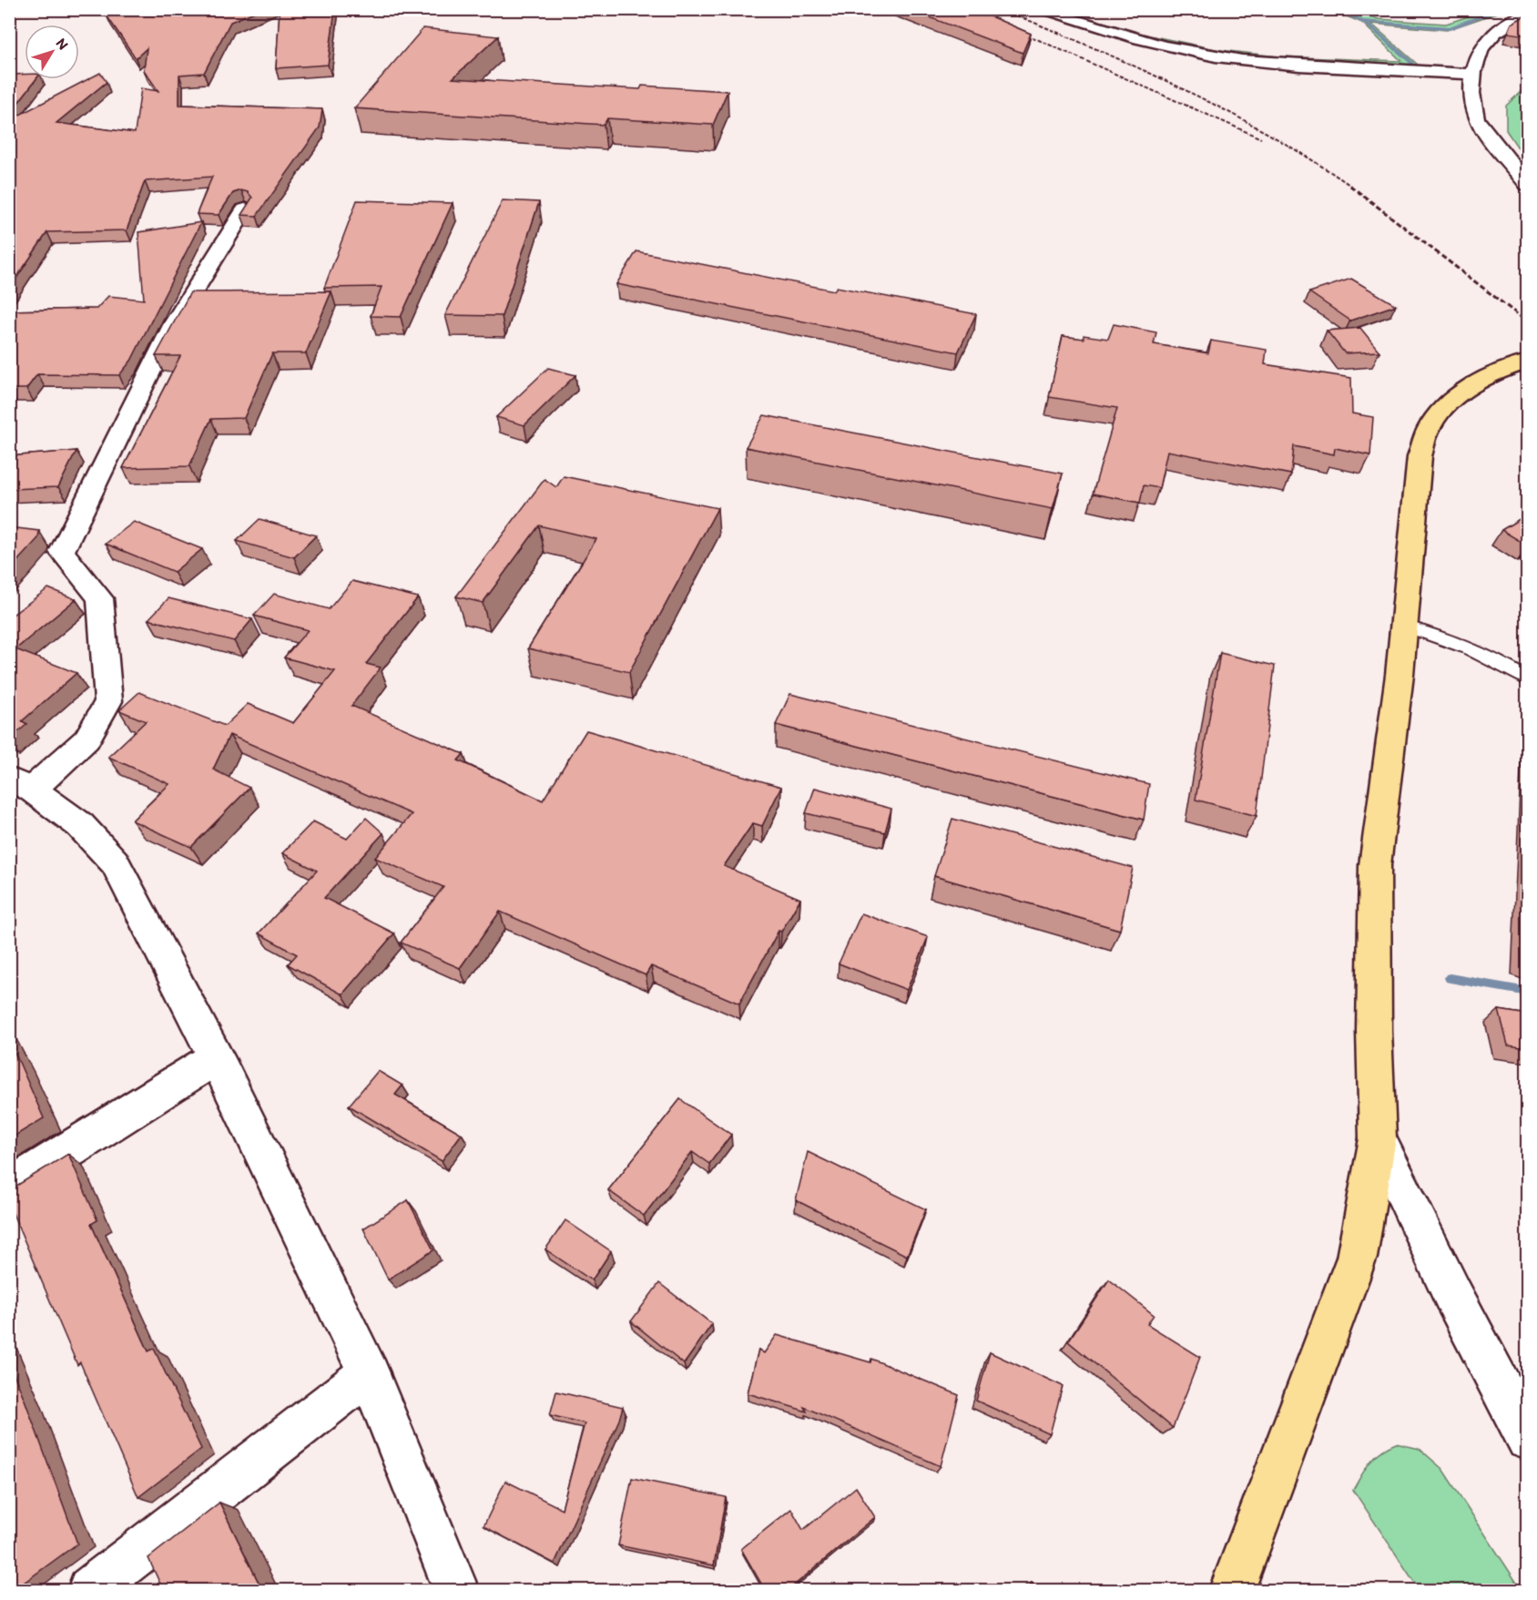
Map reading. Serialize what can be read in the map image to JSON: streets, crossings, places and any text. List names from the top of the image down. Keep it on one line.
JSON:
{"north":"top right"}
